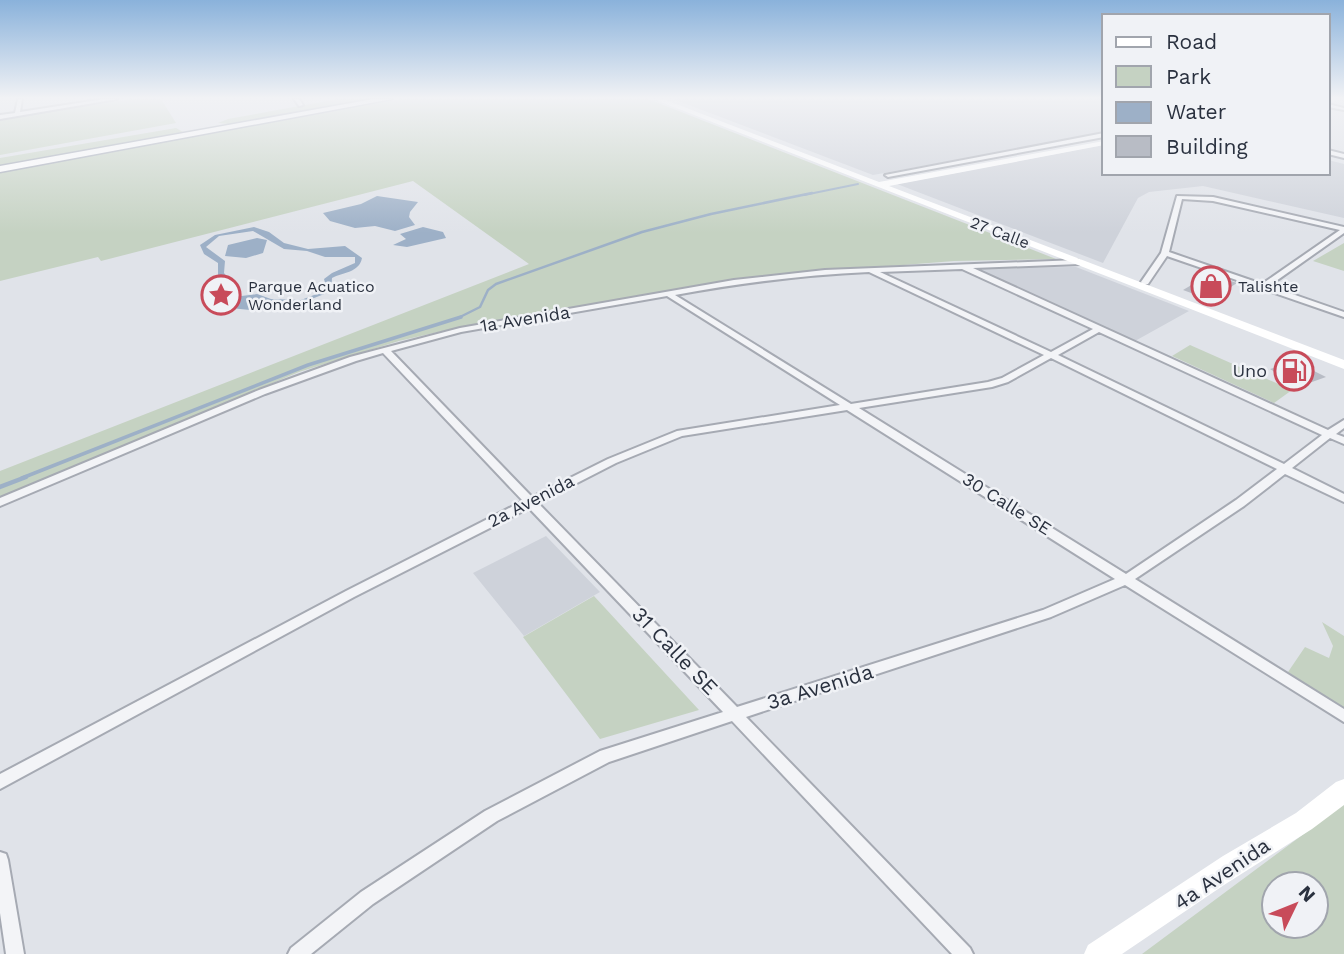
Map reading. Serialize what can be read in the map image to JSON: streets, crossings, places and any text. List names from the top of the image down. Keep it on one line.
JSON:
{"streets":{"main road":["27 Calle","4a Avenida"],"street":["1a Avenida","2a Avenida","30 Calle SE","31 Calle SE","3a Avenida"]},"crossings":[["27 Calle","1a Avenida"],["1a Avenida","30 Calle SE"],["1a Avenida","31 Calle SE"],["2a Avenida","30 Calle SE"],["2a Avenida","31 Calle SE"],["30 Calle SE","3a Avenida"],["31 Calle SE","3a Avenida"]],"places":{"shop":["Talishte"],"place":["Parque Acuatico Wonderland"],"fuel station":["Uno"]},"legend":["Road","Park","Water","Building"],"north":"top right"}
